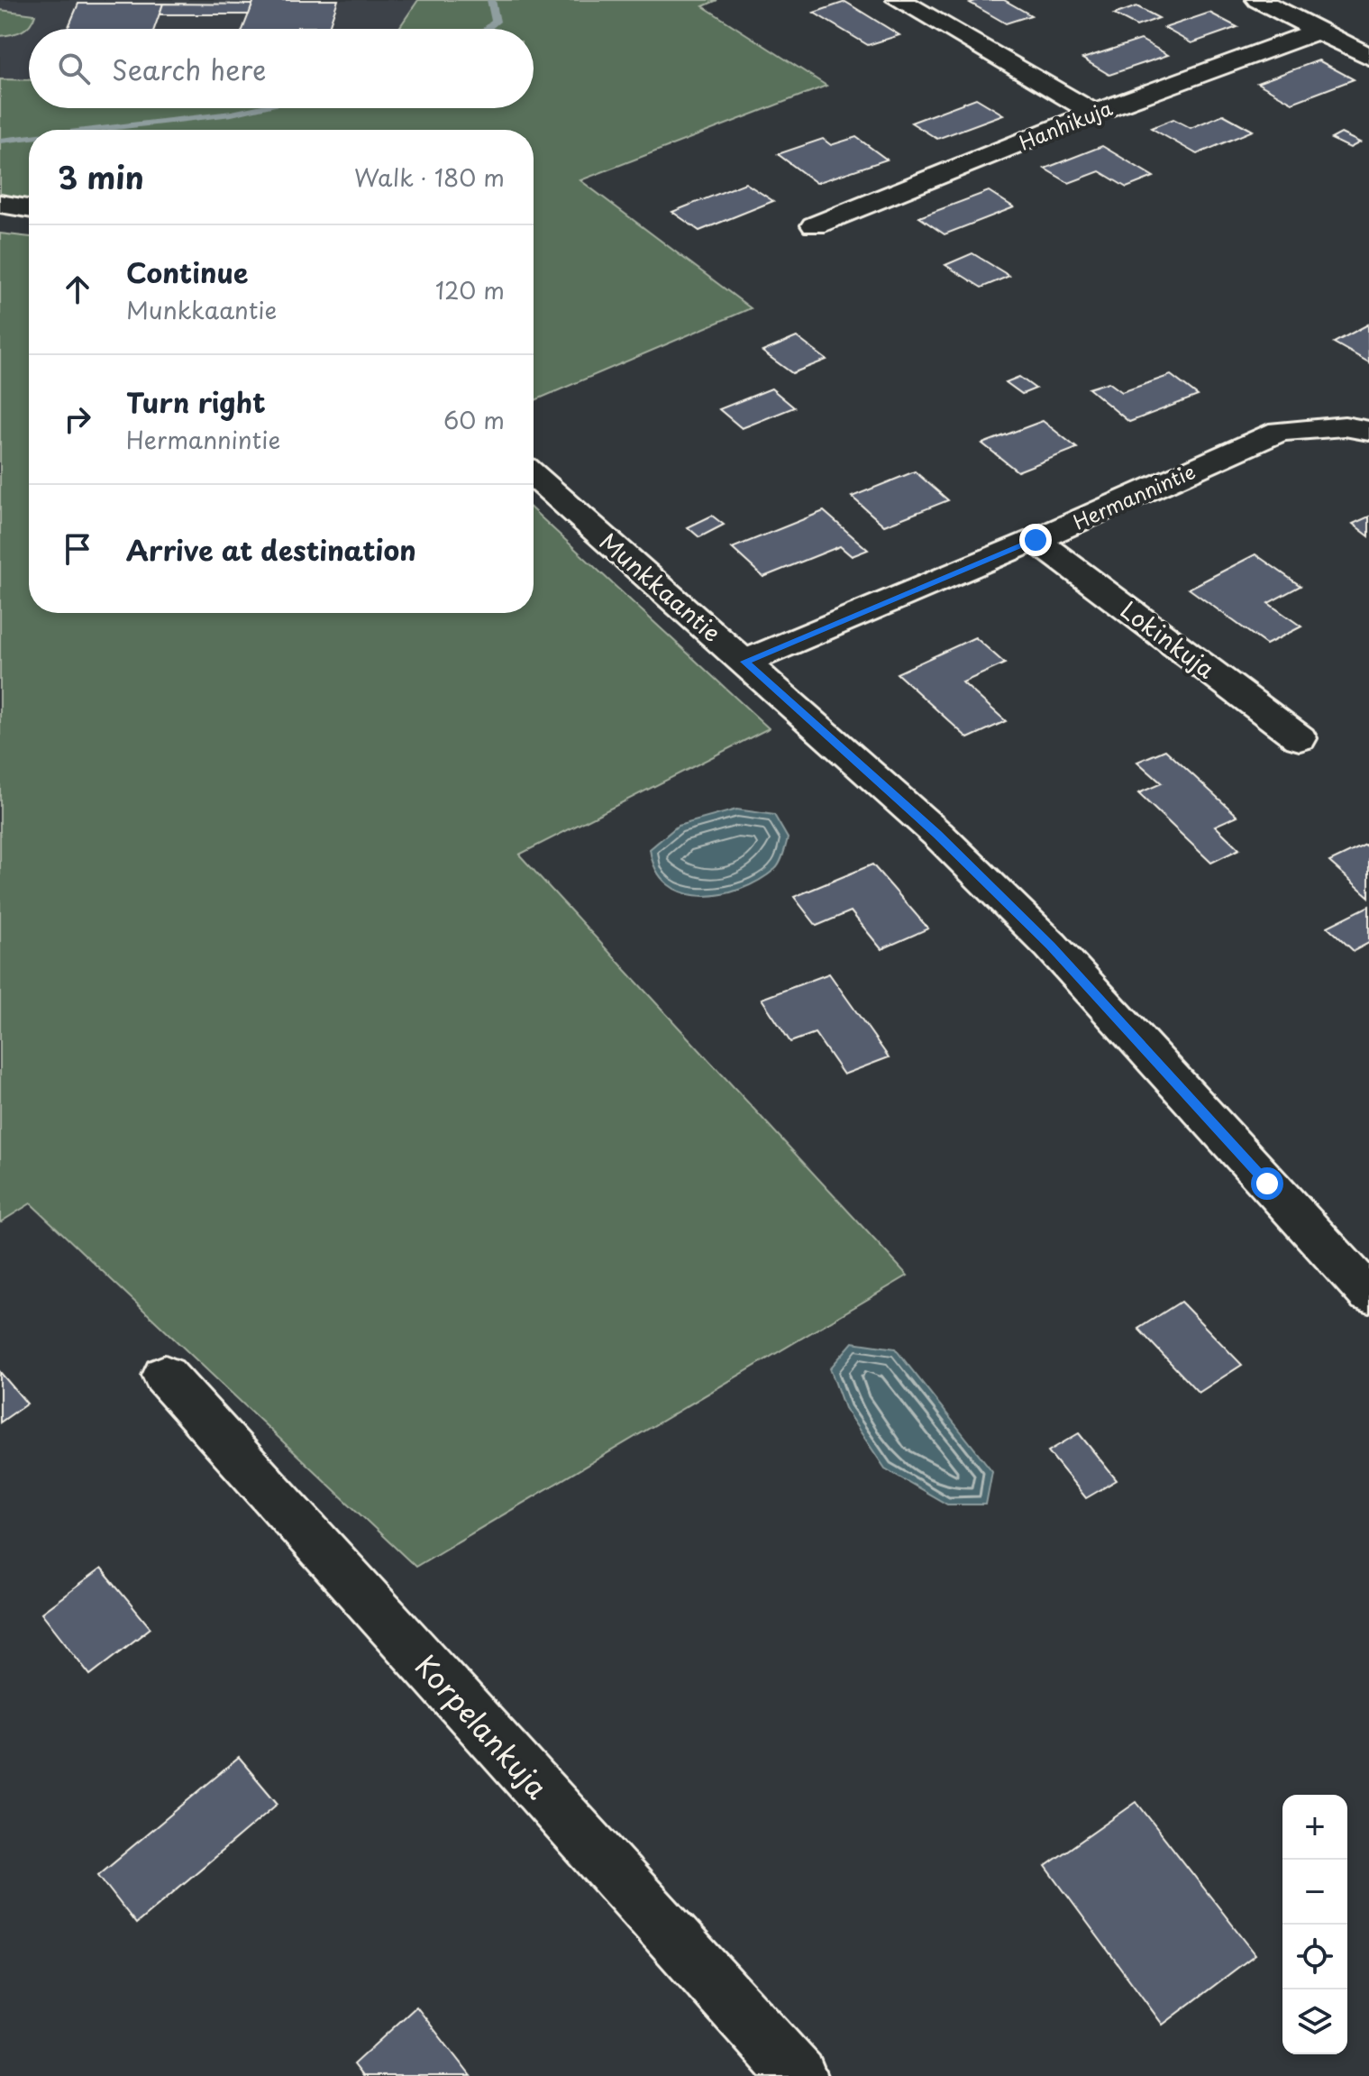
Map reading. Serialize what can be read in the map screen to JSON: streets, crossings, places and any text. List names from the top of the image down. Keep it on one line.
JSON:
{"streets":{"street":["Hanhikuja","Hermannintie","Munkkaantie","Lokinkuja","Korpelankuja"]},"crossings":[["Hermannintie","Munkkaantie"],["Hermannintie","Lokinkuja"]],"page":{"search":"Search here","heading":["3 min","Walk · 180 m"],"list":[["Continue","Munkkaantie","120 m"],["Turn right","Hermannintie","60 m"],"Arrive at destination"],"map_buttons":["+","−"]}}
